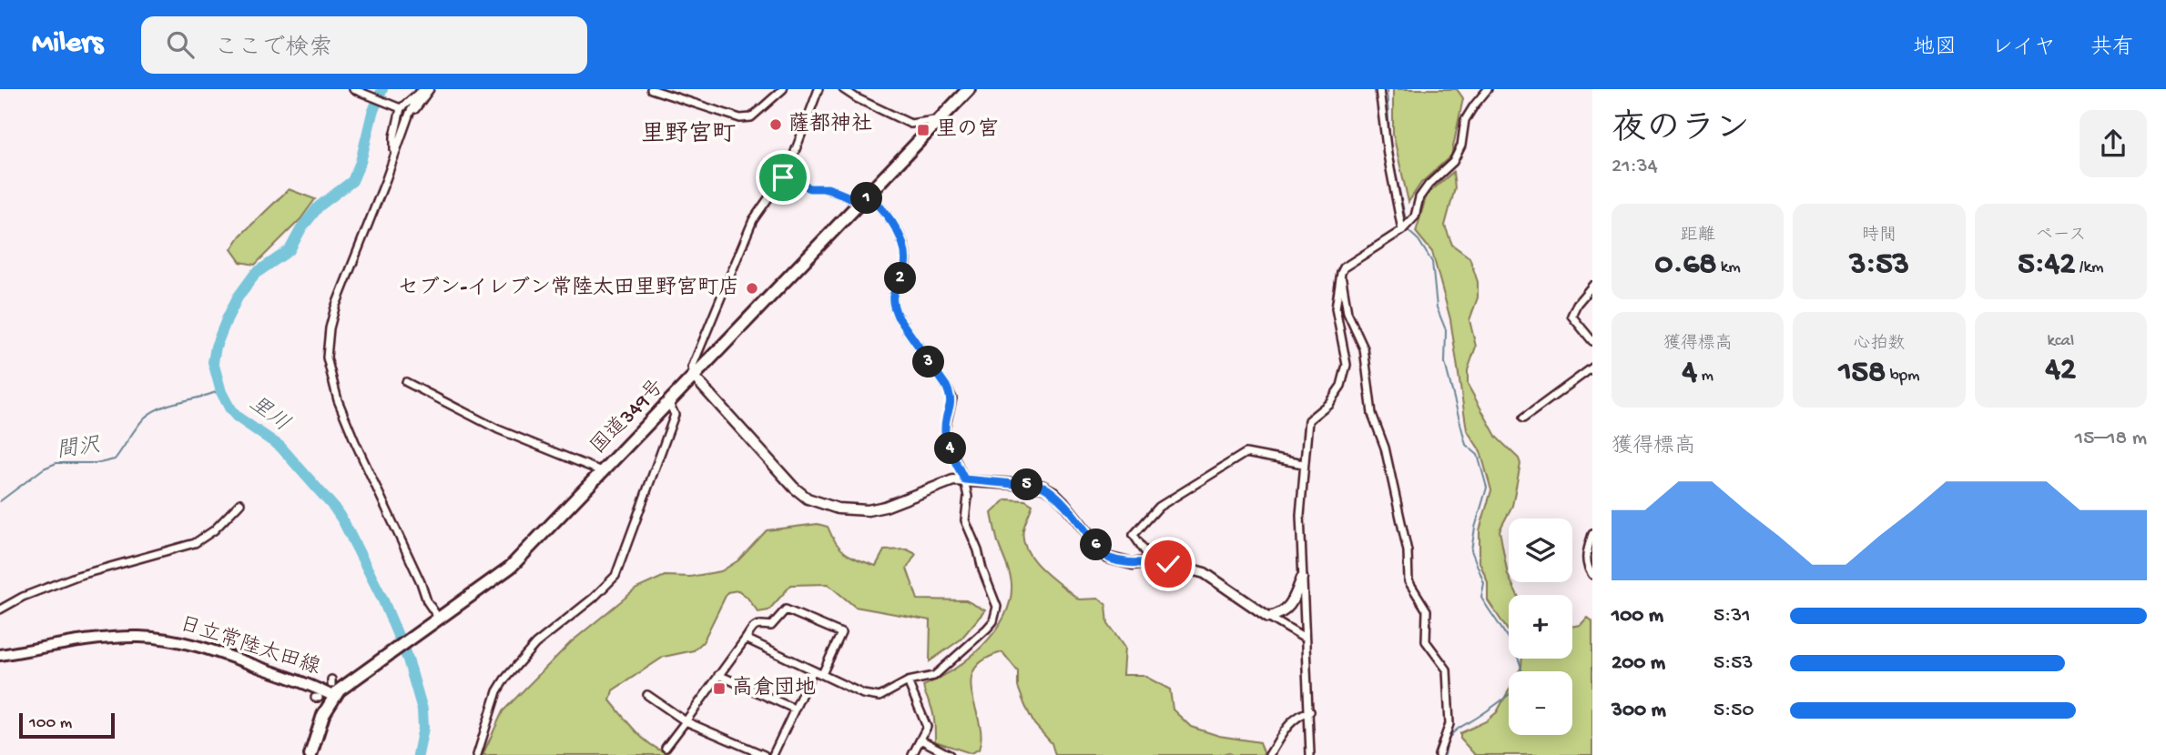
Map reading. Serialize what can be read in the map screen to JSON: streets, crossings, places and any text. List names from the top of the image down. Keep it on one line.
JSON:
{"streets":{"highway":["国道349号"],"main road":["日立常陸太田線"]},"crossings":[["国道349号","日立常陸太田線"]],"districts":["里野宮町"],"water":["里川","間沢"],"places":{"other":["薩都神社","セブン-イレブン常陸太田里野宮町店"],"transit":["里の宮","高倉団地"]},"scale_bar":"100 m","page":{"header":"Milers","search":"ここで検索","nav":["地図","レイヤ","共有"],"heading":["夜のラン","21:34"],"pins":["1","2","3","4","5","6"],"stats":[["距離","0.68 km"],["時間","3:53"],["ペース","5:42 /km"],["獲得標高","4 m"],["心拍数","158 bpm"],["kcal","42"]],"chart":["獲得標高","15–18 m"],"map_buttons":["+","−"],"list":[{"name":"100 m","note":"5:31"},{"name":"200 m","note":"5:53"},{"name":"300 m","note":"5:50"}],"scale":"100 m"}}
